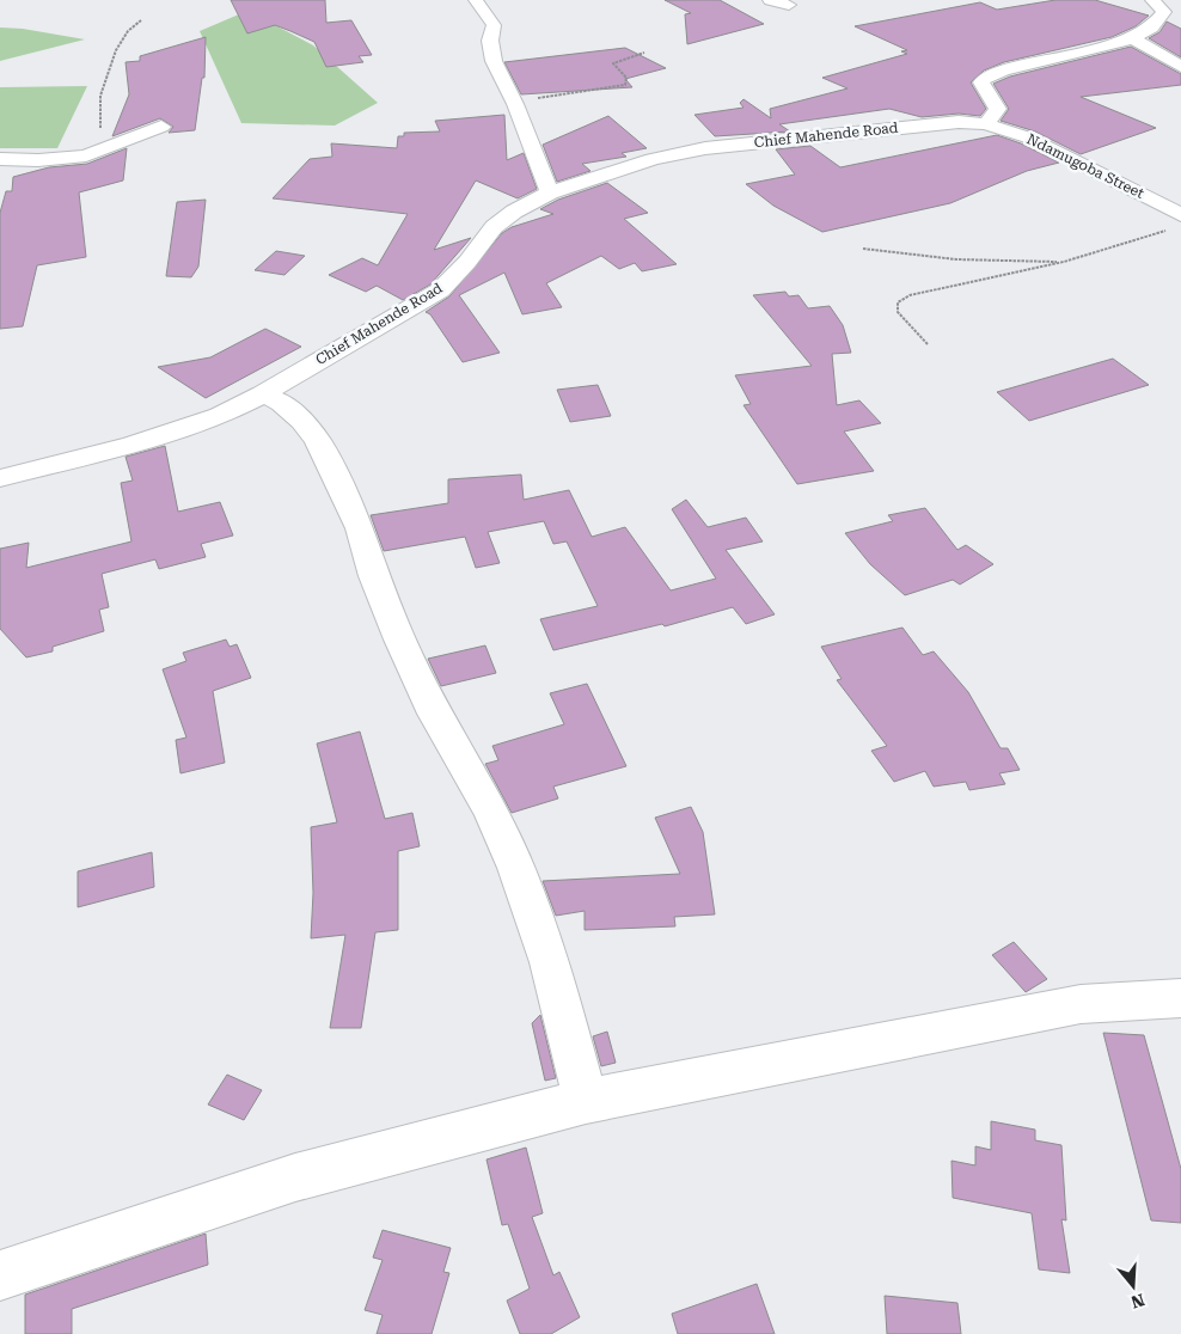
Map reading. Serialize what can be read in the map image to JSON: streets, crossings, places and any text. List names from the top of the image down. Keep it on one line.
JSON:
{"streets":{"street":["Chief Mahende Road","Ndamugoba Street"]},"crossings":[["Chief Mahende Road","Ndamugoba Street"]],"north":"bottom"}
